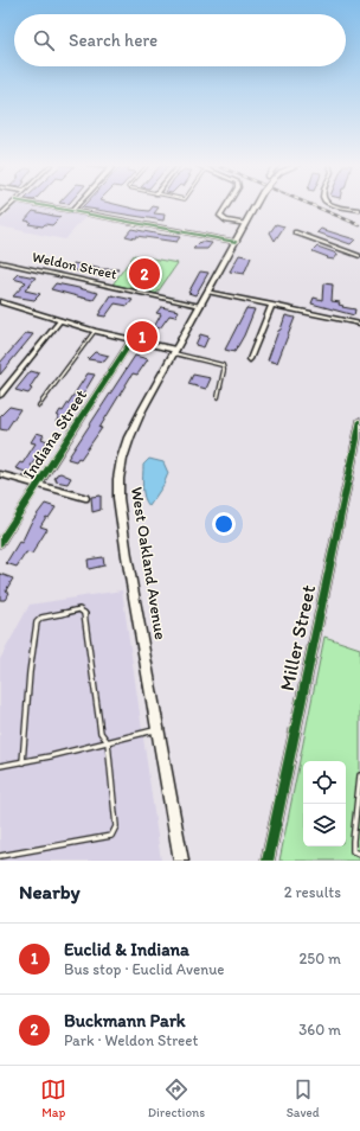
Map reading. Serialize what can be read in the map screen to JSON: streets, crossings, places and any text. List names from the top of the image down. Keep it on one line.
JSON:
{"streets":{"main road":["West Oakland Avenue"],"street":["Weldon Street","Indiana Street","Miller Street"]},"crossings":[["Weldon Street","West Oakland Avenue"]],"page":{"search":"Search here","pins":["2","1"],"heading":["Nearby","2 results"],"list":[{"mark":"1","name":"Euclid & Indiana","note":"Bus stop · Euclid Avenue","value":"250 m"},{"mark":"2","name":"Buckmann Park","note":"Park · Weldon Street","value":"360 m"}],"nav":["Map","Directions","Saved"]}}
